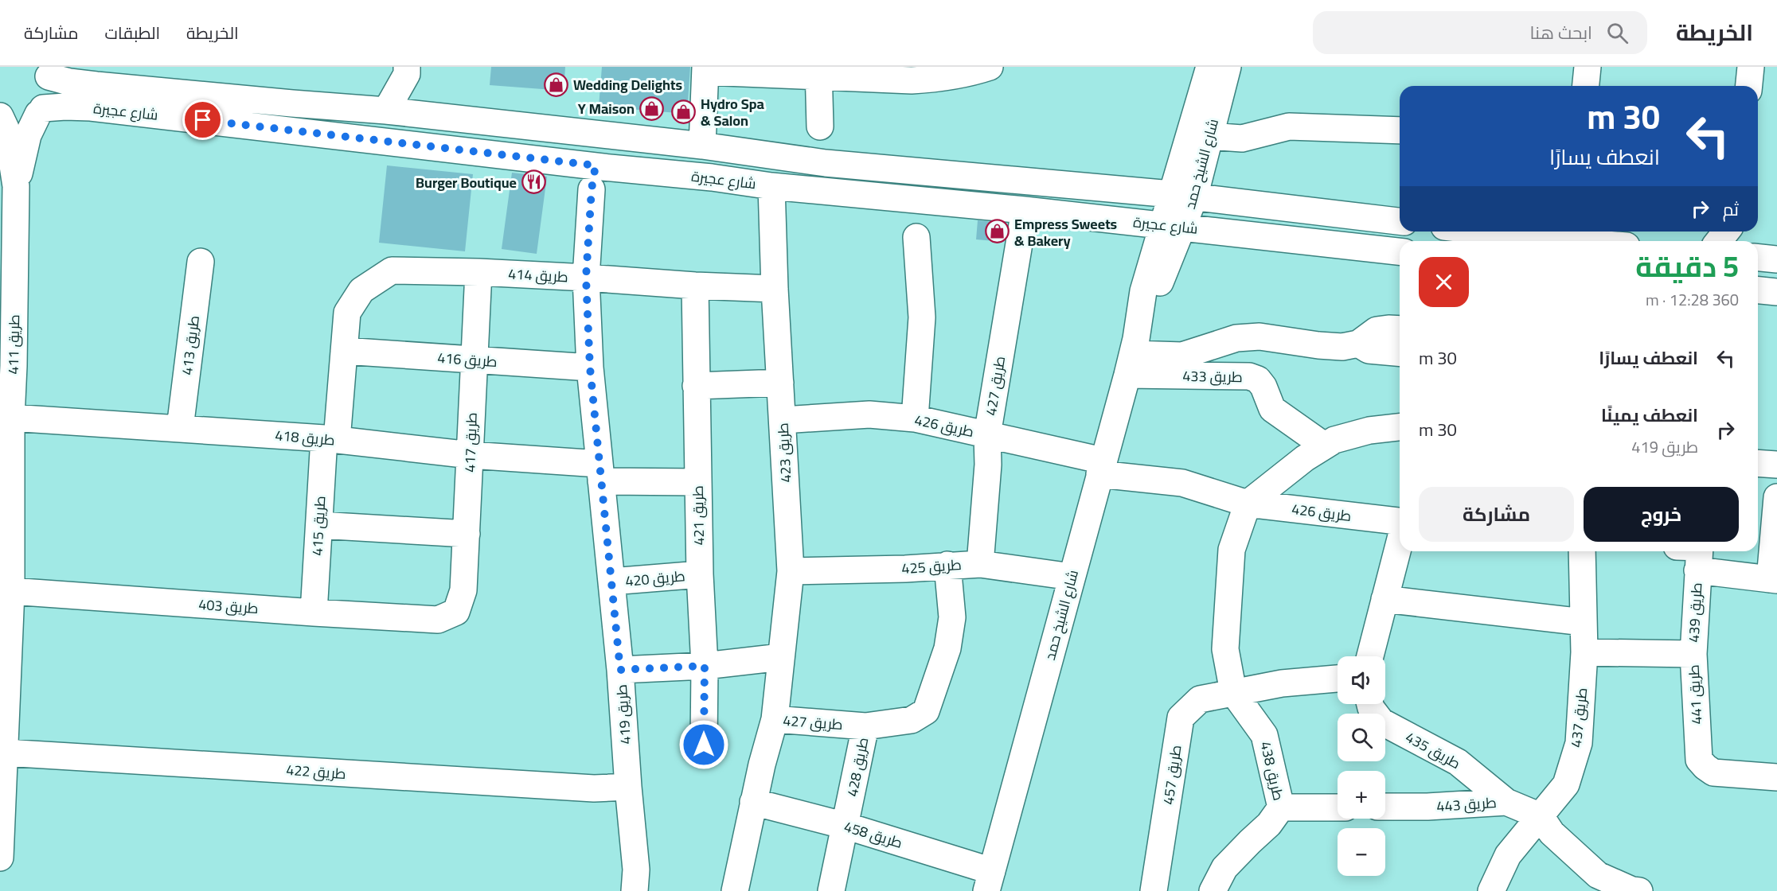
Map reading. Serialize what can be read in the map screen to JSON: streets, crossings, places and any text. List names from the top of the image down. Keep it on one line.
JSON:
{"streets":{"street":["شارع عجيرة","شارع الشيخ حمد","طريق 414","طريق 411","طريق 413","طريق 416","طريق 433","طريق 427","طريق 426","طريق 418","طريق 417","طريق 423","طريق 421","طريق 415","طريق 425","طريق 420","طريق 403","طريق 439","طريق 441","طريق 419","طريق 437","طريق 435","طريق 428","طريق 438","طريق 422","طريق 457","طريق 443","طريق 458"]},"crossings":[["شارع عجيرة","شارع الشيخ حمد"],["شارع عجيرة","طريق 411"],["شارع عجيرة","طريق 427"],["شارع عجيرة","طريق 423"],["شارع عجيرة","طريق 419"],["شارع الشيخ حمد","طريق 433"],["شارع الشيخ حمد","طريق 426"],["شارع الشيخ حمد","طريق 425"],["شارع الشيخ حمد","طريق 458"],["طريق 414","طريق 417"],["طريق 414","طريق 423"],["طريق 414","طريق 421"],["طريق 414","طريق 415"],["طريق 414","طريق 419"],["طريق 411","طريق 418"],["طريق 411","طريق 403"],["طريق 411","طريق 422"],["طريق 413","طريق 418"],["طريق 416","طريق 417"],["طريق 416","طريق 415"],["طريق 416","طريق 419"],["طريق 427","طريق 426"],["طريق 427","طريق 423"],["طريق 427","طريق 425"],["طريق 427","طريق 428"],["طريق 426","طريق 423"],["طريق 418","طريق 417"],["طريق 418","طريق 415"],["طريق 418","طريق 419"],["طريق 417","طريق 403"],["طريق 423","طريق 425"],["طريق 423","طريق 458"],["طريق 421","طريق 420"],["طريق 415","طريق 403"],["طريق 420","طريق 419"],["طريق 439","طريق 441"],["طريق 441","طريق 437"],["طريق 419","طريق 422"],["طريق 437","طريق 443"],["طريق 435","طريق 443"],["طريق 428","طريق 458"],["طريق 438","طريق 457"]],"places":{"shop":["Wedding Delights","Y Maison","Hydro Spa & Salon","Empress Sweets & Bakery"],"restaurant":["Burger Boutique"]},"page":{"header":"الخريطة","search":"ابحث هنا","nav":["الخريطة","الطبقات","مشاركة"],"turn":["30 m","انعطف يسارًا"],"then":"ثم","heading":["5 دقيقة","360 m · 12:28"],"list":[{"name":"انعطف يسارًا","value":"30 m"},{"name":"انعطف يمينًا","note":"طريق 419","value":"30 m"}],"buttons":["خروج","مشاركة"],"map_buttons":["+","−"]}}
